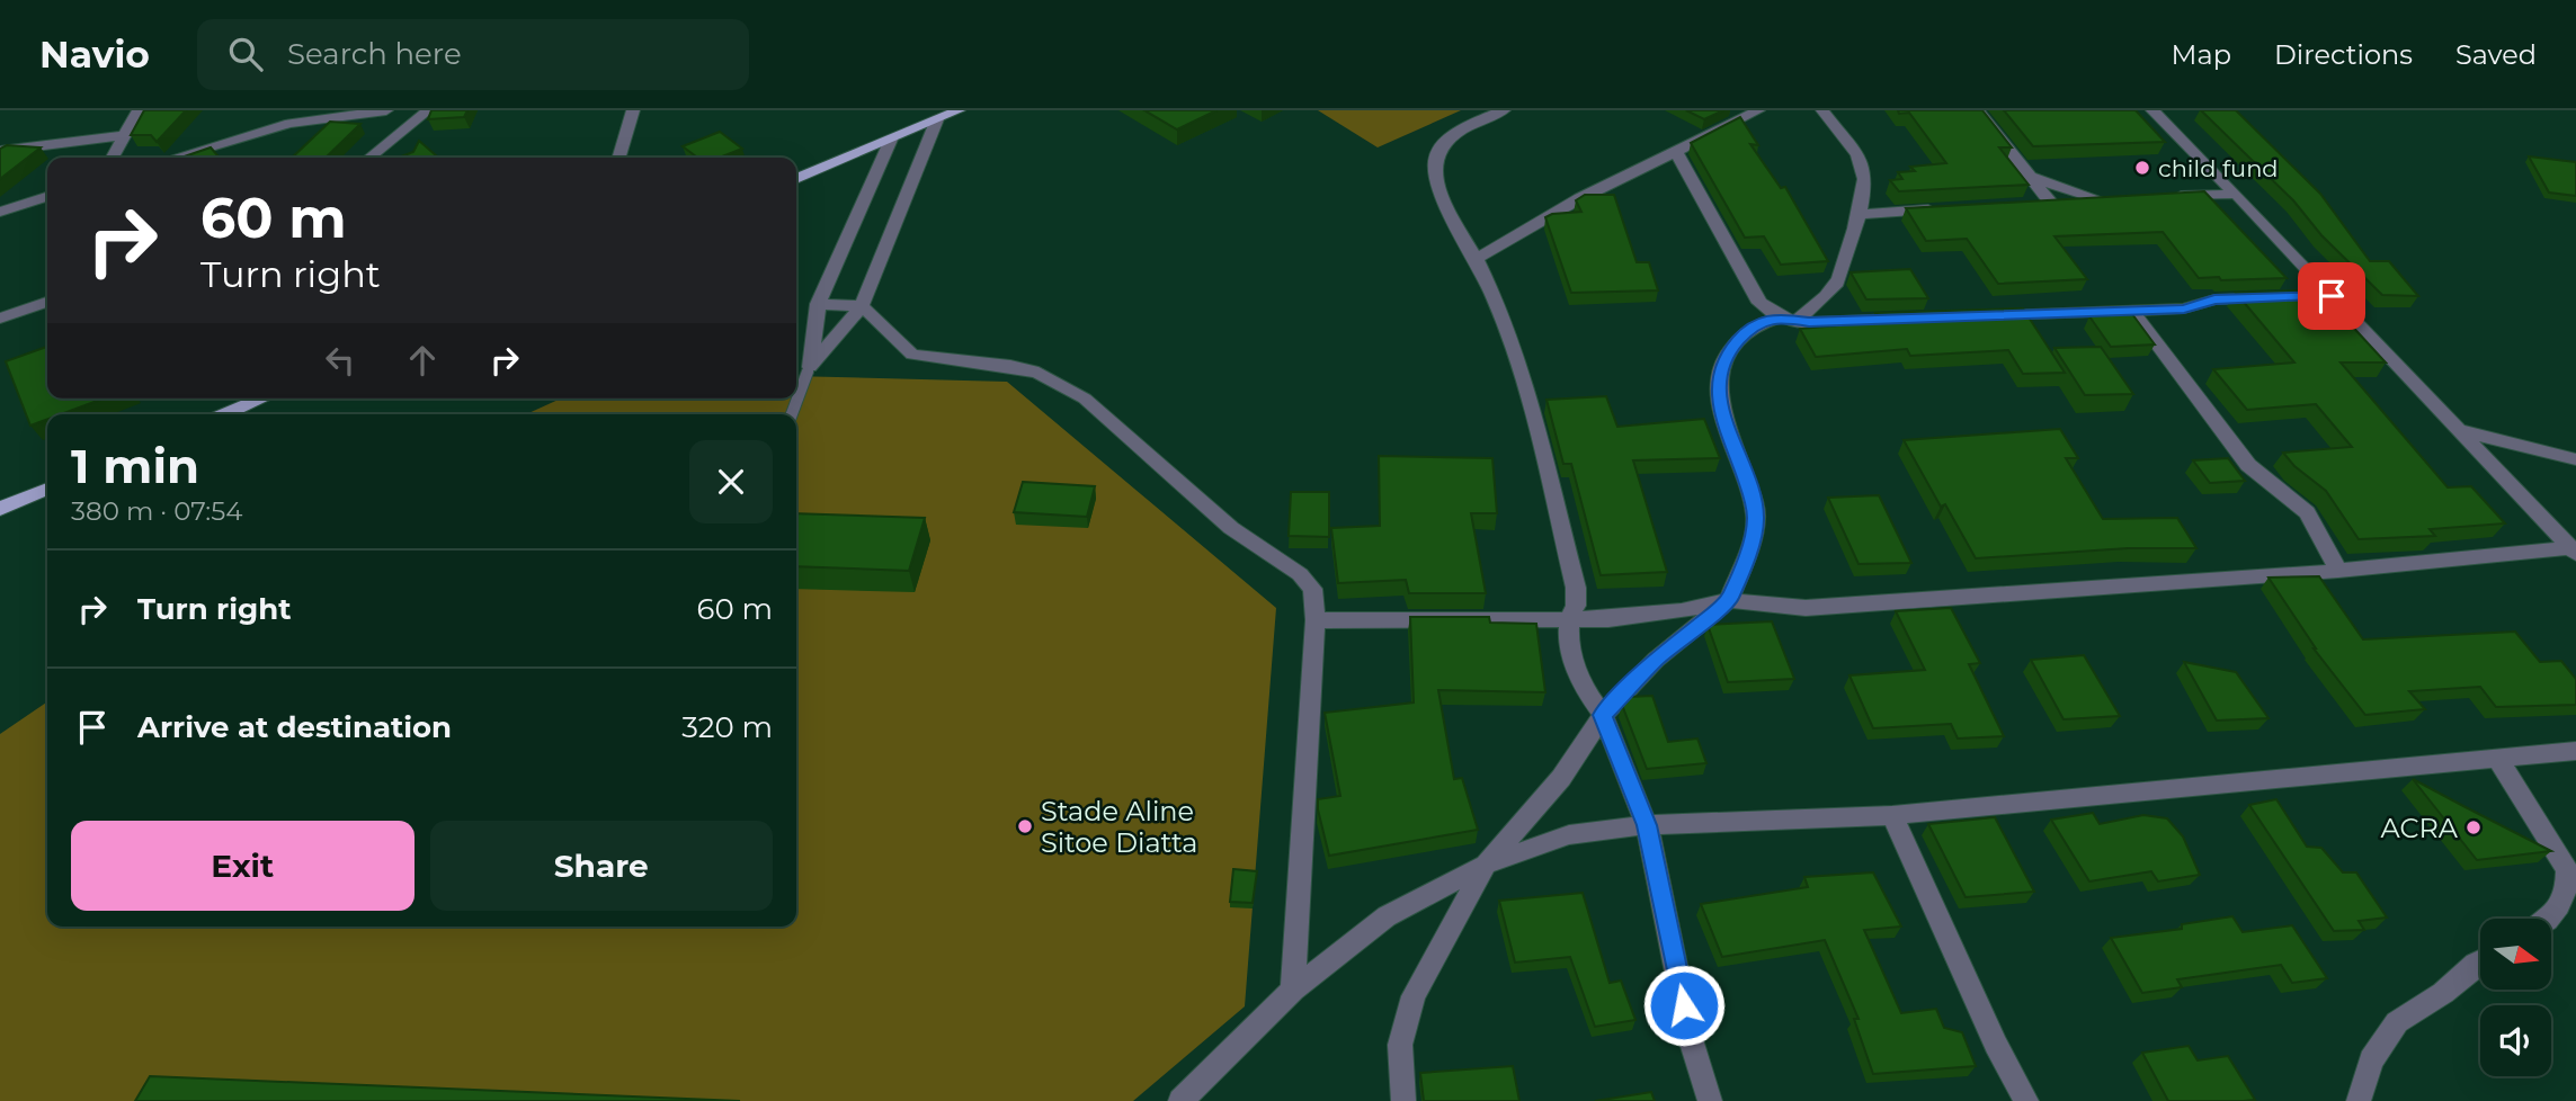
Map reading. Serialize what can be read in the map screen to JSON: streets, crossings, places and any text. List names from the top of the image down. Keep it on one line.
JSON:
{"places":["child fund","Stade Aline Sitoe Diatta","ACRA"],"north":"right","page":{"header":"Navio","search":"Search here","nav":["Map","Directions","Saved"],"turn":["60 m","Turn right"],"heading":["1 min","380 m · 07:54"],"list":[{"name":"Turn right","value":"60 m"},{"name":"Arrive at destination","value":"320 m"}],"buttons":["Exit","Share"]}}
